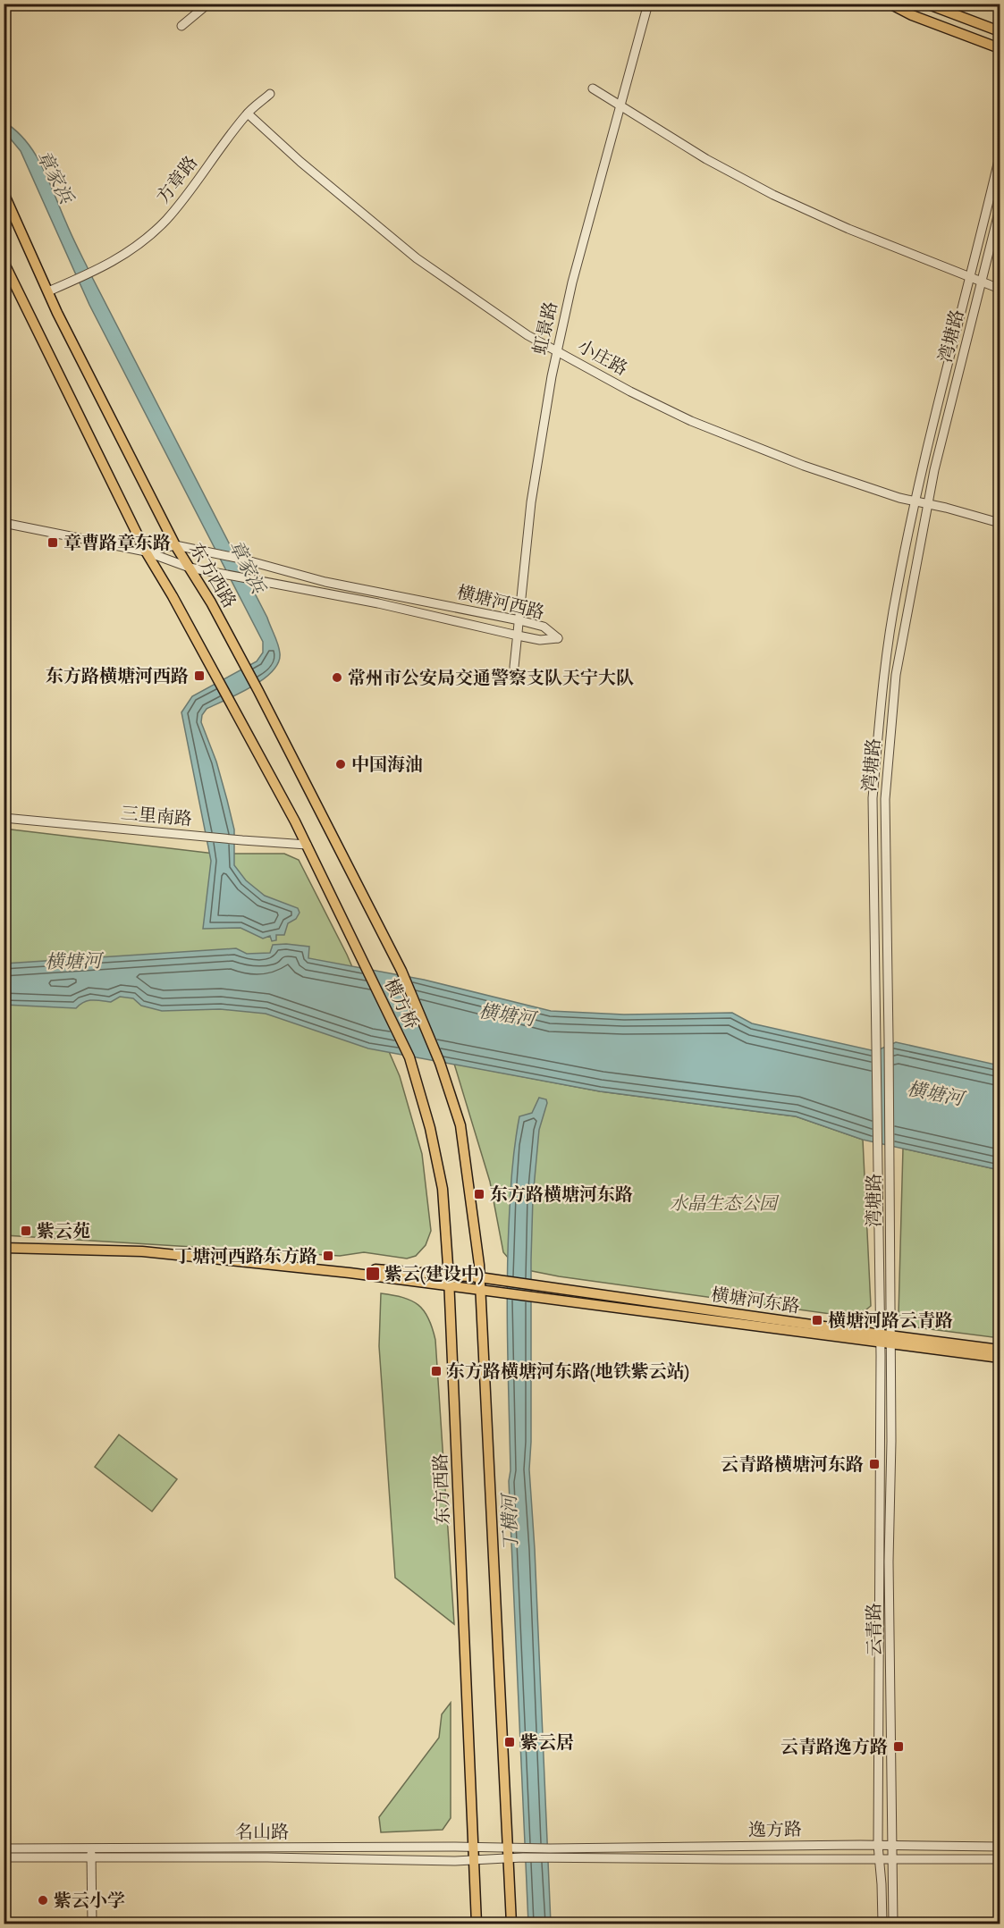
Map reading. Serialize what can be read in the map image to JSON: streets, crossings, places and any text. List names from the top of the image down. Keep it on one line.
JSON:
{"streets":{"main road":["东方西路","横方桥","横塘河东路"],"street":["方章路","虹景路","湾塘路","小庄路","横塘河西路","三里南路","云青路","逸方路","名山路"]},"crossings":[["方章路","小庄路"],["方章路","东方西路"],["虹景路","小庄路"],["虹景路","横塘河西路"],["湾塘路","小庄路"],["湾塘路","横塘河东路"],["湾塘路","云青路"],["小庄路","云青路"],["东方西路","横塘河西路"],["东方西路","横方桥"],["东方西路","名山路"],["三里南路","横方桥"],["横方桥","横塘河东路"],["横塘河东路","云青路"],["云青路","逸方路"],["逸方路","名山路"]],"water":["章家浜","横塘河","丁横河"],"parks":["水晶生态公园"],"places":{"transit":["章曹路章东路","东方路横塘河西路","东方路横塘河东路","紫云苑","丁塘河西路东方路","紫云(建设中)","横塘河路云青路","东方路横塘河东路(地铁紫云站)","云青路横塘河东路","紫云居","云青路逸方路"],"other":["常州市公安局交通警察支队天宁大队","中国海油","紫云小学"]}}
